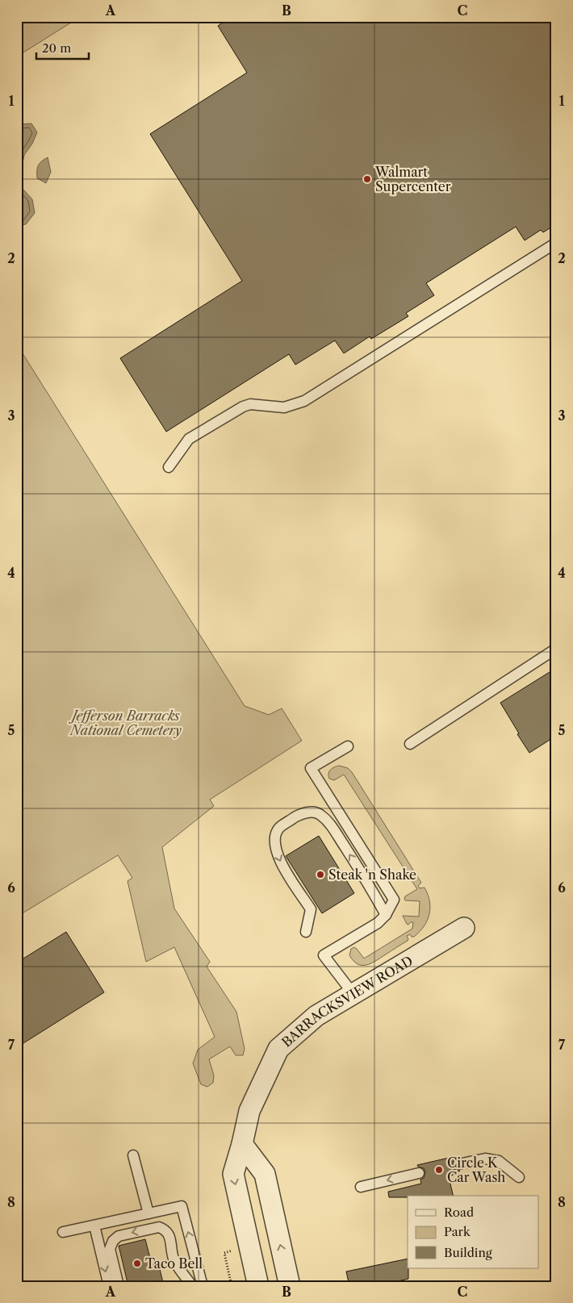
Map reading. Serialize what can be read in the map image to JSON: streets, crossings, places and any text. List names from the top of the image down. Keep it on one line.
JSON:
{"streets":{"street":["BARRACKSVIEW ROAD"]},"parks":["Jefferson Barracks National Cemetery"],"places":["Walmart Supercenter","Steak 'n Shake","Circle K Car Wash","Taco Bell"],"legend":["Road","Park","Building"],"scale_bar":"20 m","grid":{"columns":["A","B","C"],"rows":["1","2","3","4","5","6","7","8"]}}
